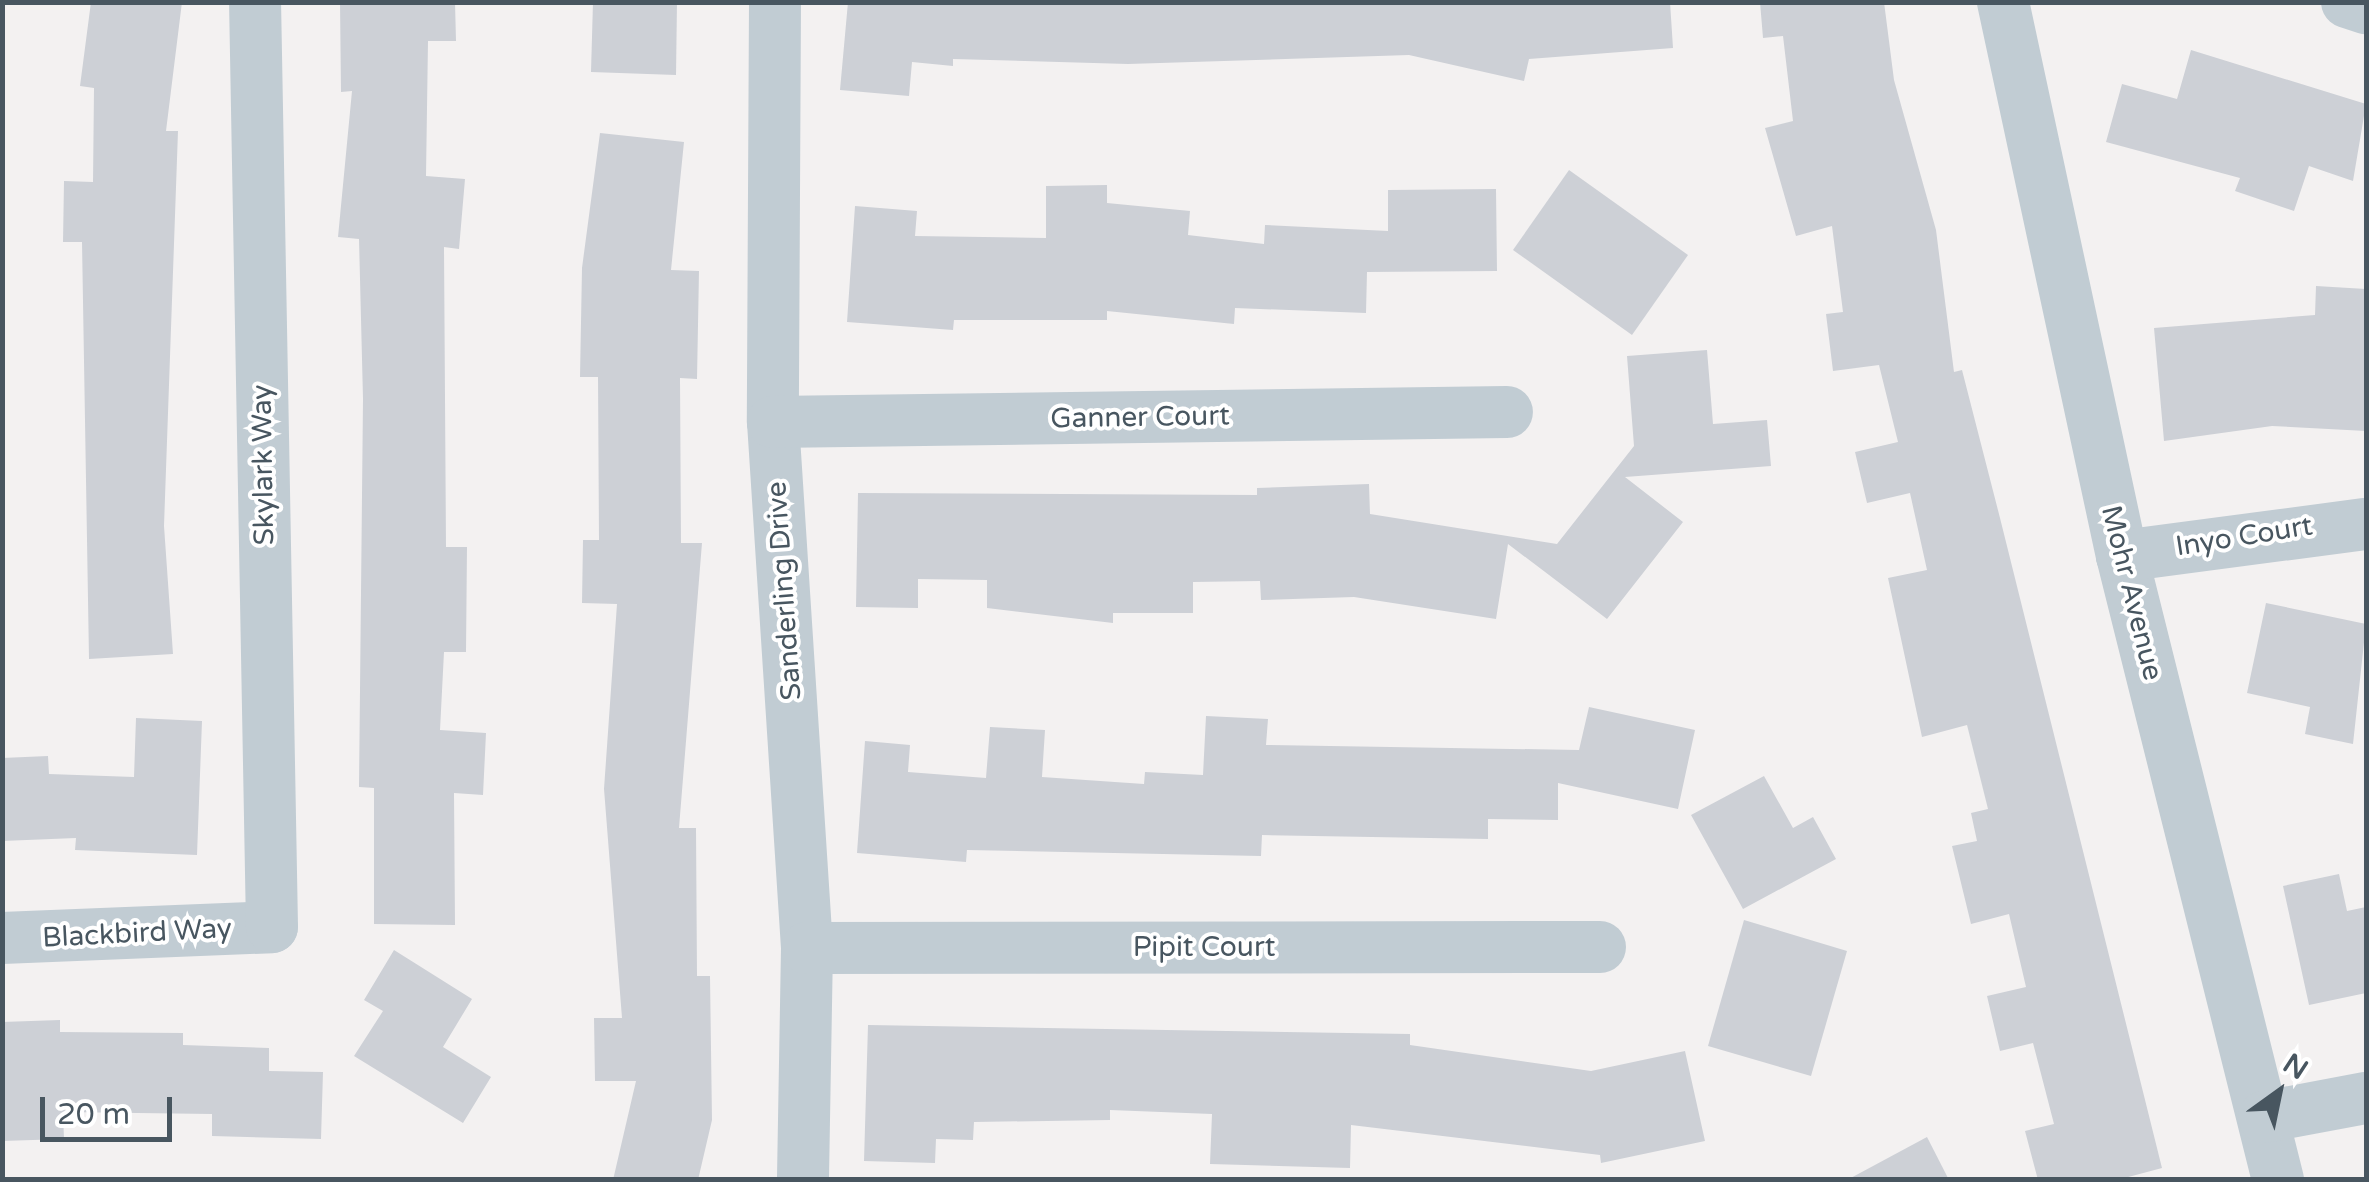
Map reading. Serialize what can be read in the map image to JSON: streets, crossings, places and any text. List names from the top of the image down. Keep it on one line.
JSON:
{"streets":{"street":["Ganner Court","Skylark Way","Inyo Court","Sanderling Drive","Mohr Avenue","Blackbird Way","Pipit Court"]},"crossings":[["Ganner Court","Sanderling Drive"],["Skylark Way","Blackbird Way"],["Inyo Court","Mohr Avenue"],["Sanderling Drive","Pipit Court"]],"scale_bar":"20 m","north":"top right"}
